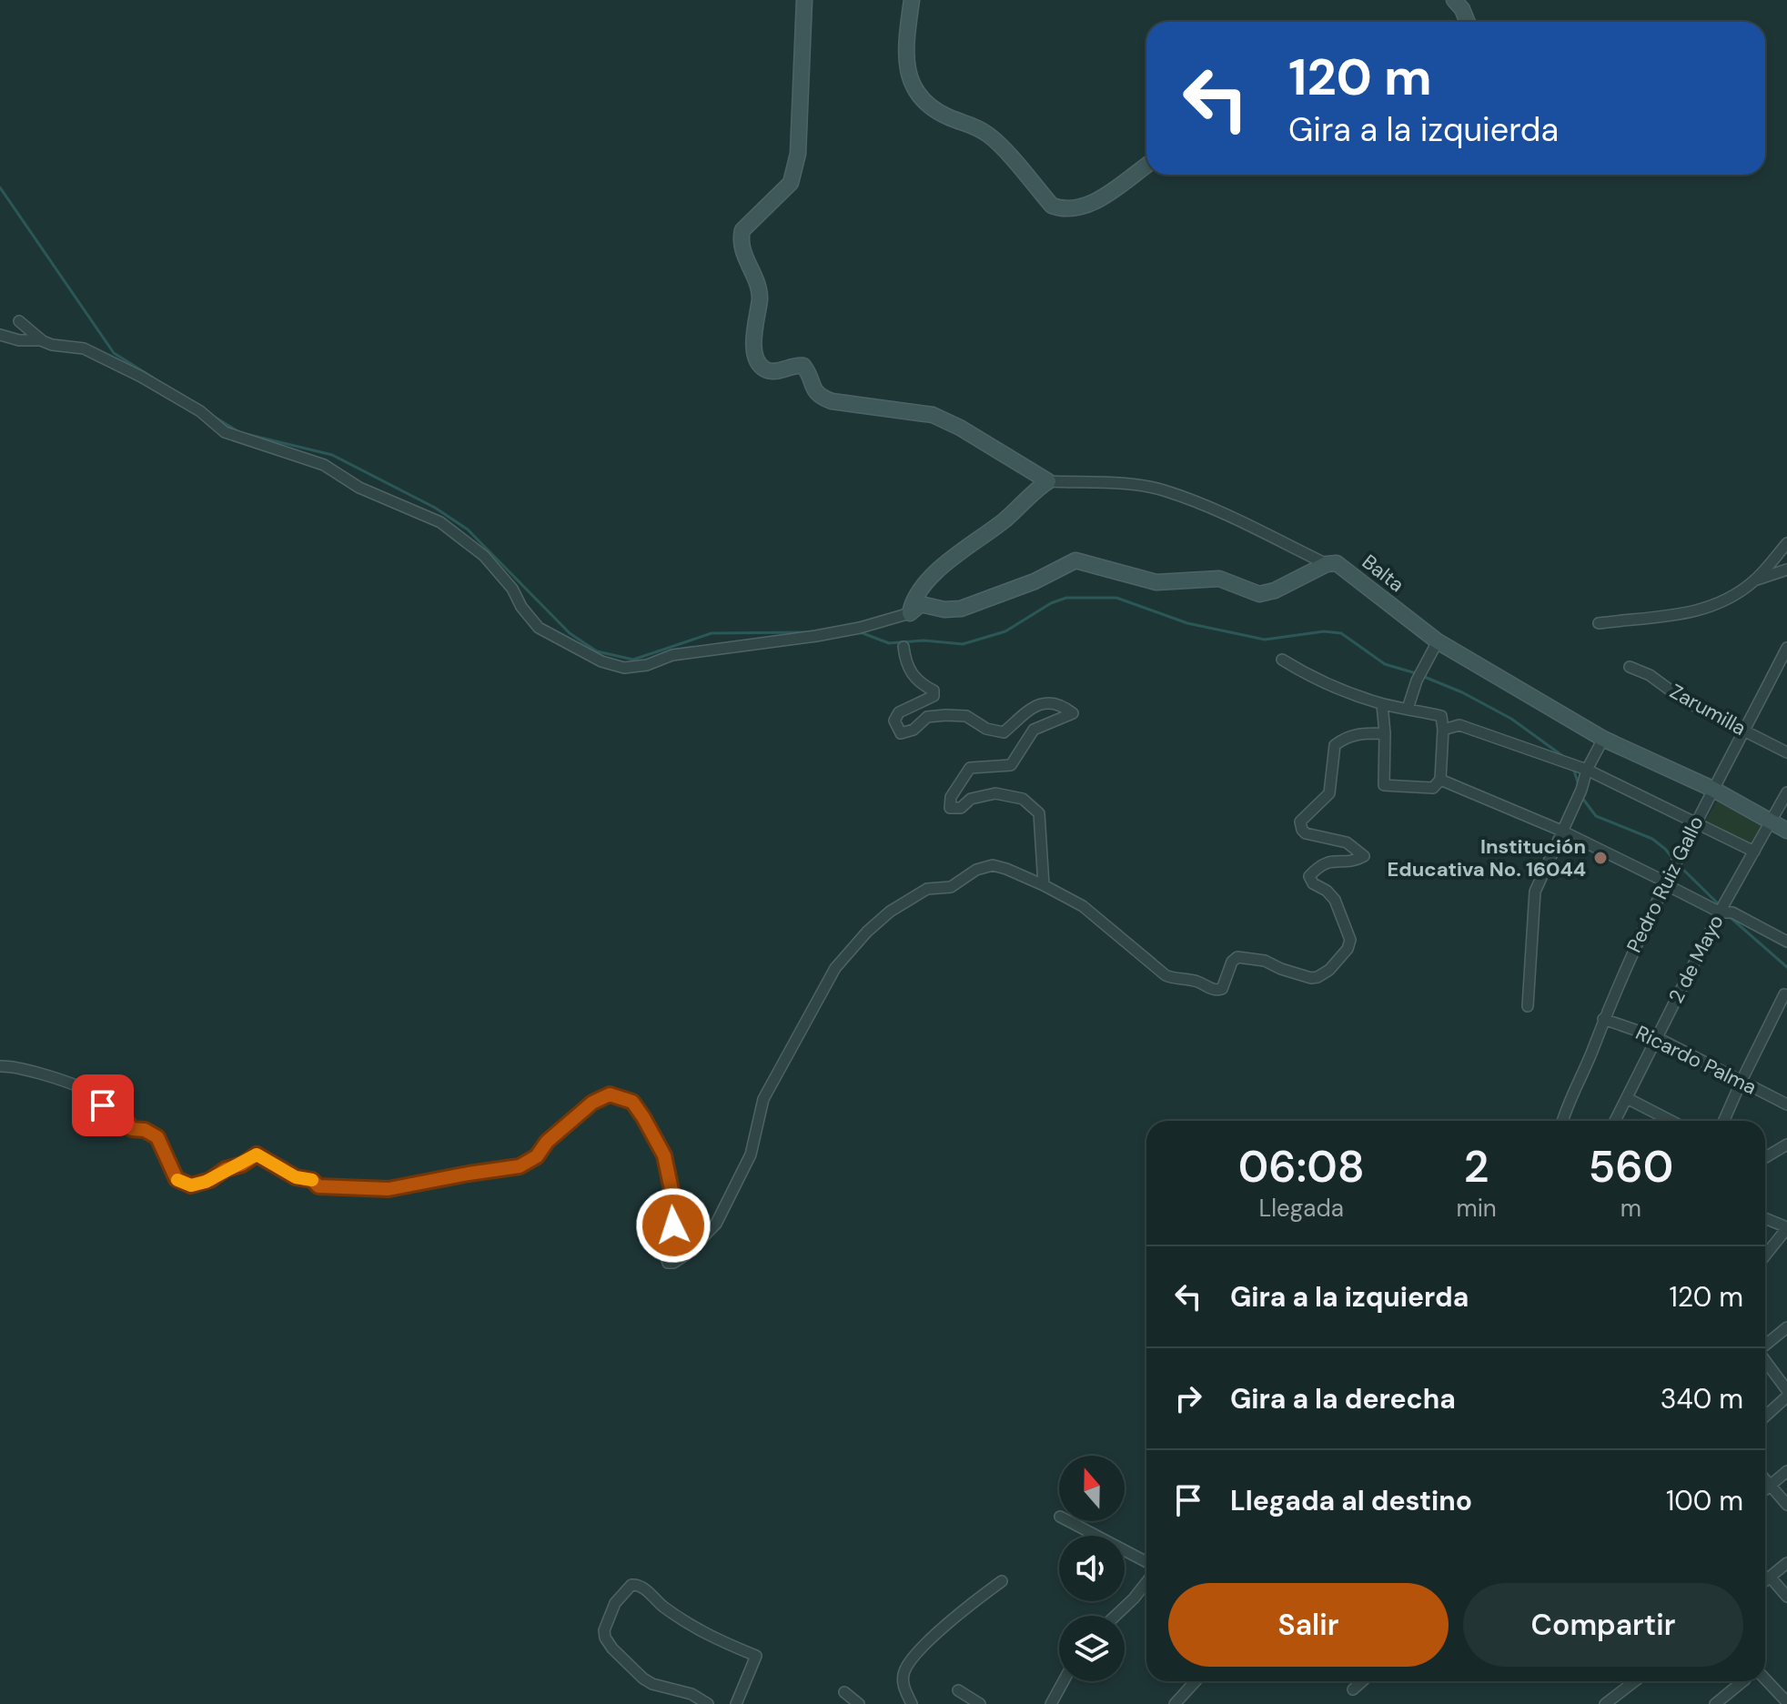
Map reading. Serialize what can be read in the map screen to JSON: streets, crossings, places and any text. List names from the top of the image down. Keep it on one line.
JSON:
{"streets":{"street":["Balta","Zarumilla","Pedro Ruiz Gallo","2 de Mayo","Ricardo Palma"]},"crossings":[["Balta","Pedro Ruiz Gallo"],["Balta","2 de Mayo"],["Zarumilla","Pedro Ruiz Gallo"],["Pedro Ruiz Gallo","Ricardo Palma"],["2 de Mayo","Ricardo Palma"]],"places":["Institución Educativa No. 16044"],"north":"top","page":{"turn":["120 m","Gira a la izquierda"],"eta":["06:08","Llegada","2","min","560","m"],"list":[{"name":"Gira a la izquierda","value":"120 m"},{"name":"Gira a la derecha","value":"340 m"},{"name":"Llegada al destino","value":"100 m"}],"buttons":["Salir","Compartir"]}}
